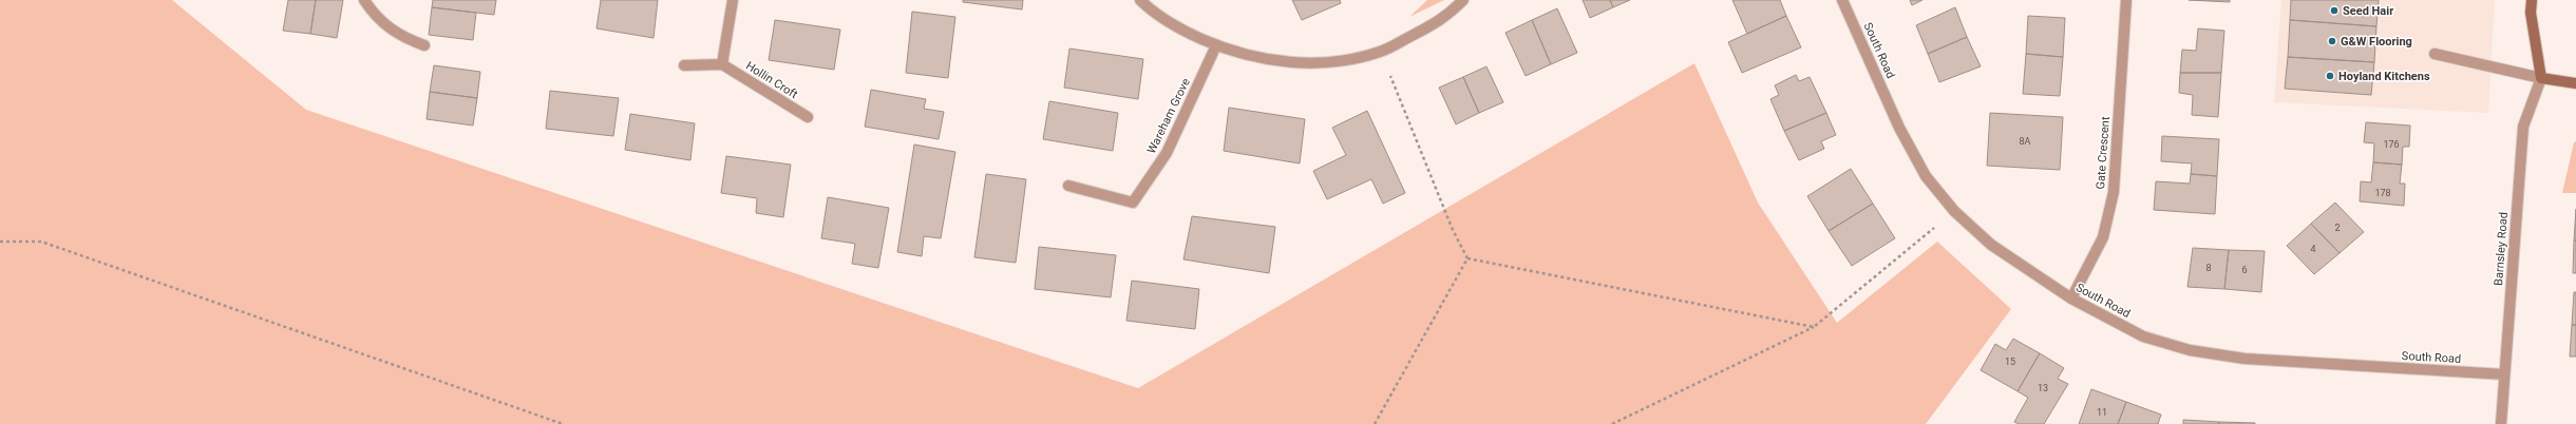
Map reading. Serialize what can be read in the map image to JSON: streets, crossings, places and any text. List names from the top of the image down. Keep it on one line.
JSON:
{"streets":{"main road":["Barnsley Road"],"street":["South Road","Hollin Croft","Wareham Grove","Gate Crescent"]},"crossings":[["South Road","Gate Crescent"],["South Road","Barnsley Road"]],"places":["Seed Hair","G&W Flooring","Hoyland Kitchens"],"house_numbers":["8A","176","178","2","4","8","6","15","13","11"]}
